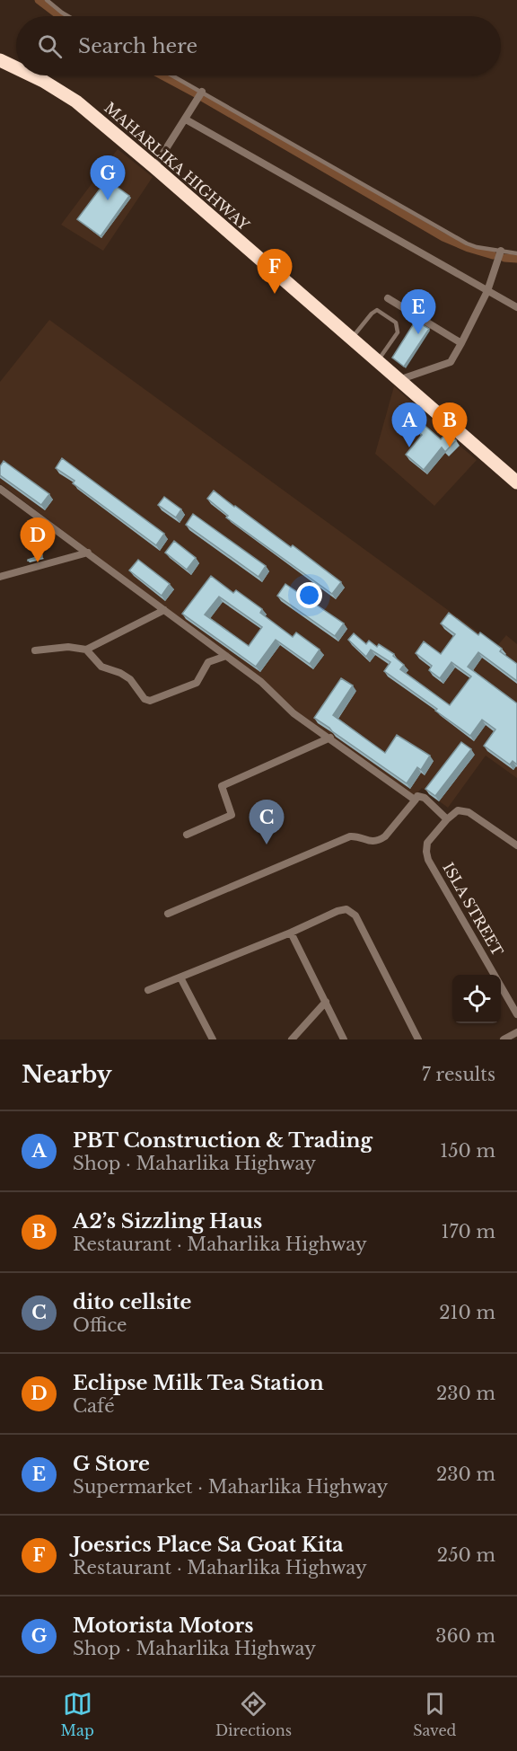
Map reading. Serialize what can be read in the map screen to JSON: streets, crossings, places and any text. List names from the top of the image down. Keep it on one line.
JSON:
{"streets":{"highway":["MAHARLIKA HIGHWAY"],"street":["ISLA STREET"]},"page":{"search":"Search here","pins":["G","F","E","A","B","D","C"],"heading":["Nearby","7 results"],"list":[{"mark":"A","name":"PBT Construction & Trading","note":"Shop · Maharlika Highway","value":"150 m"},{"mark":"B","name":"A2’s Sizzling Haus","note":"Restaurant · Maharlika Highway","value":"170 m"},{"mark":"C","name":"dito cellsite","note":"Office","value":"210 m"},{"mark":"D","name":"Eclipse Milk Tea Station","note":"Café","value":"230 m"},{"mark":"E","name":"G Store","note":"Supermarket · Maharlika Highway","value":"230 m"},{"mark":"F","name":"Joesrics Place Sa Goat Kita","note":"Restaurant · Maharlika Highway","value":"250 m"},{"mark":"G","name":"Motorista Motors","note":"Shop · Maharlika Highway","value":"360 m"}],"nav":["Map","Directions","Saved"]}}
